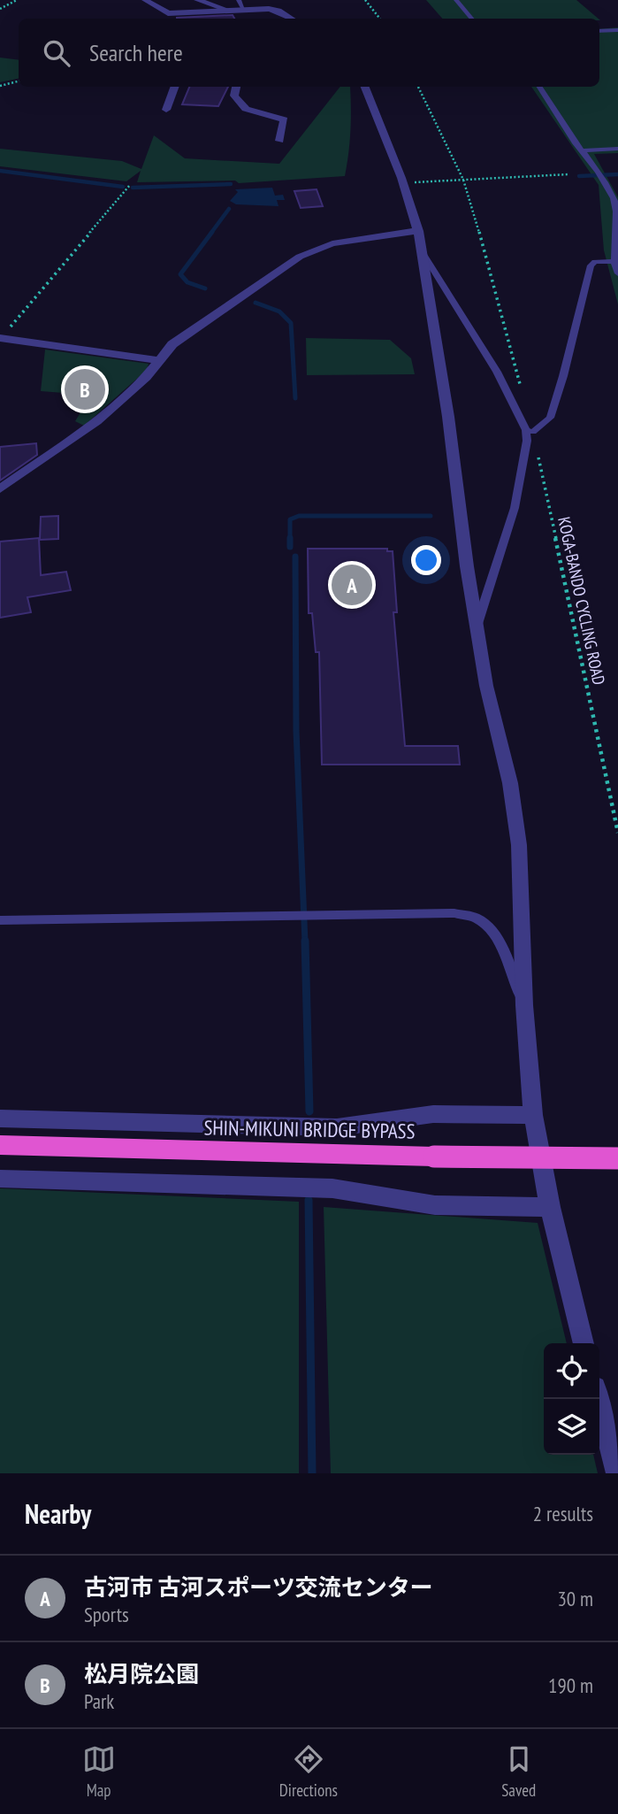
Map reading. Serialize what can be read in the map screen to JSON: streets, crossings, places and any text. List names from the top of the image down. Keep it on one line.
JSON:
{"streets":{"highway":["SHIN-MIKUNI BRIDGE BYPASS"],"path":["KOGA-BANDO CYCLING ROAD"]},"page":{"search":"Search here","pins":["B","A"],"heading":["Nearby","2 results"],"list":[{"mark":"A","name":"古河市 古河スポーツ交流センター","note":"Sports","value":"30 m"},{"mark":"B","name":"松月院公園","note":"Park","value":"190 m"}],"nav":["Map","Directions","Saved"]}}
